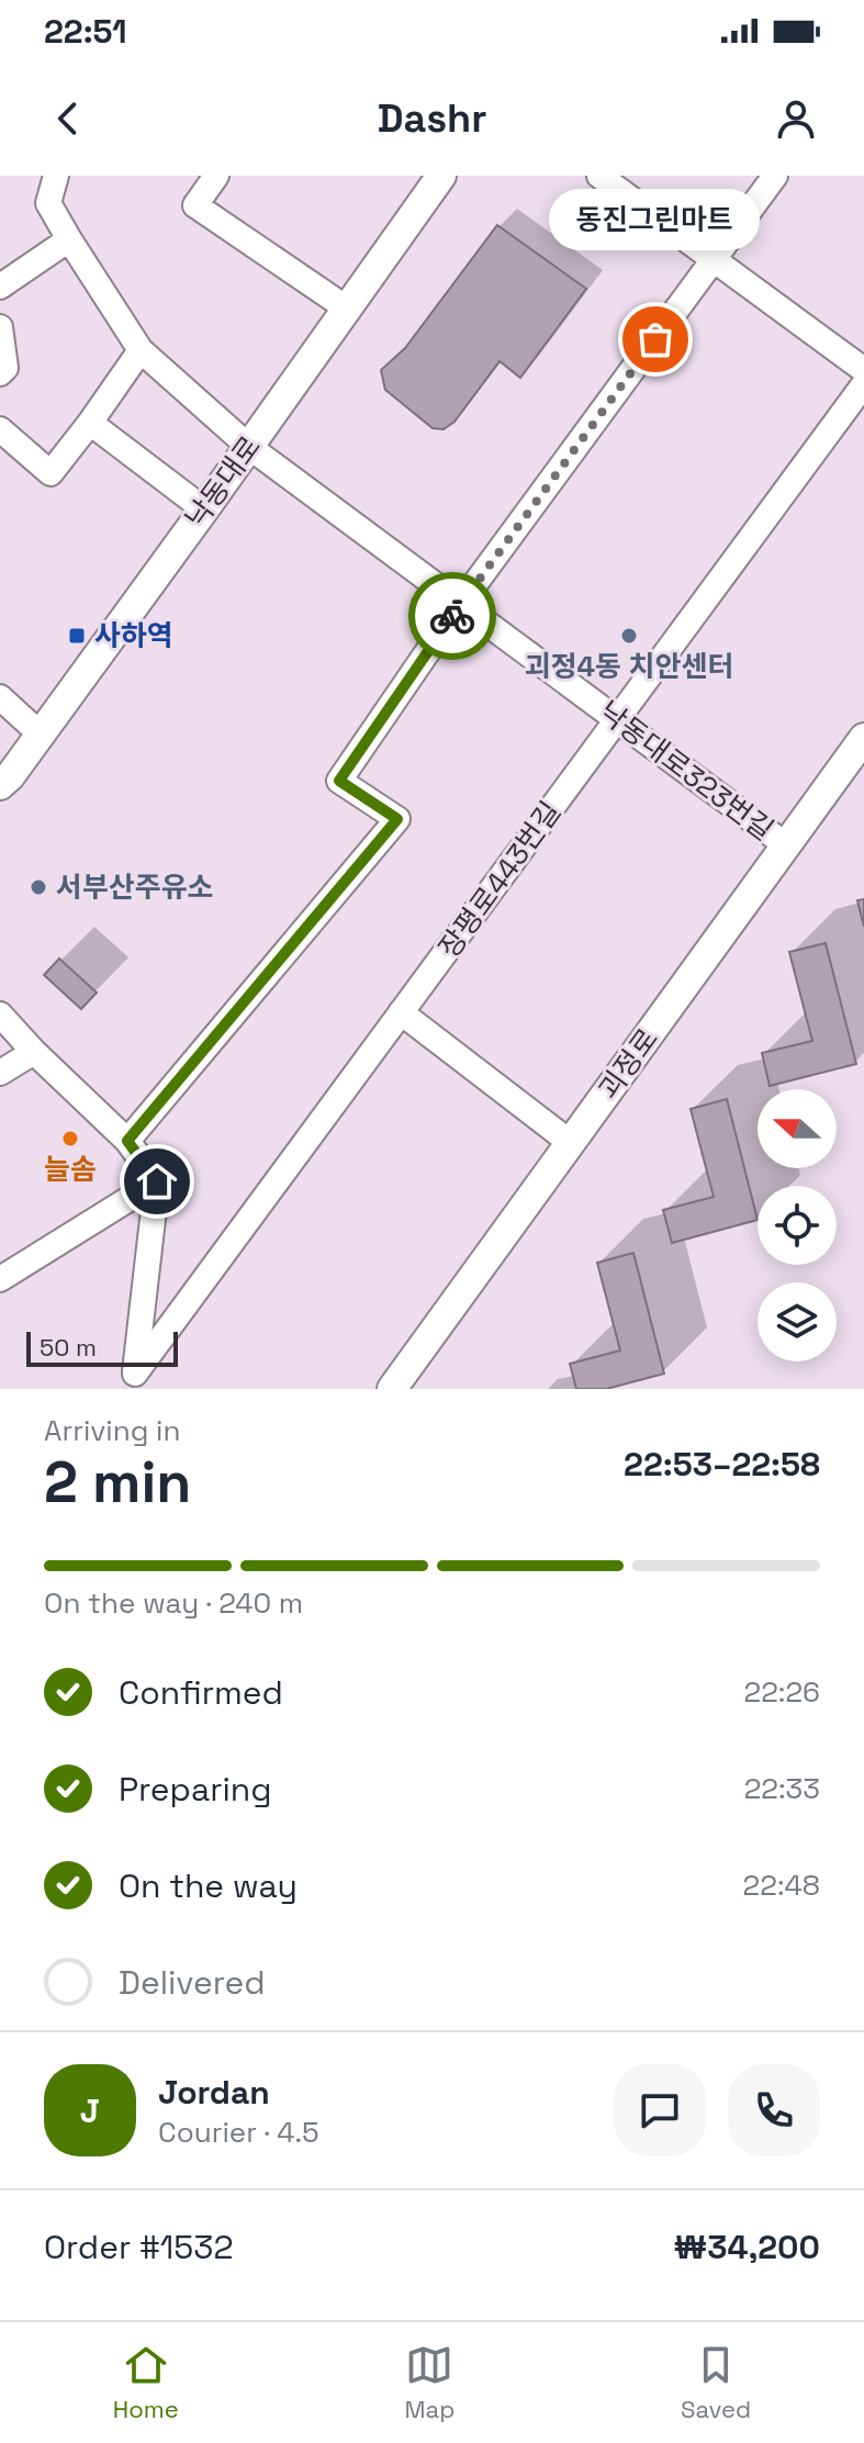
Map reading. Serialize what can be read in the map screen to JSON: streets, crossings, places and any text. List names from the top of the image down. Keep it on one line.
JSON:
{"streets":{"main road":["낙동대로","괴정로"],"street":["낙동대로323번길","장평로443번길"]},"crossings":[["낙동대로","낙동대로323번길"],["낙동대로323번길","장평로443번길"],["낙동대로323번길","괴정로"]],"places":{"other":["동진그린마트","괴정4동 치안센터","서부산주유소","늘솜"],"transit":["사하역"]},"scale_bar":"50 m","north":"left","page":{"status":"22:51","header":"Dashr","bubble":"동진그린마트","scale":"50 m","heading":["2 min","Arriving in","22:53–22:58"],"panel":["Jordan","Courier · 4.5","Order #1532","₩34,200"],"bar":"On the way · 240 m","list":[["Confirmed","22:26"],["Preparing","22:33"],["On the way","22:48"],"Delivered"],"round":"J","tabs":["Home","Map","Saved"]}}
